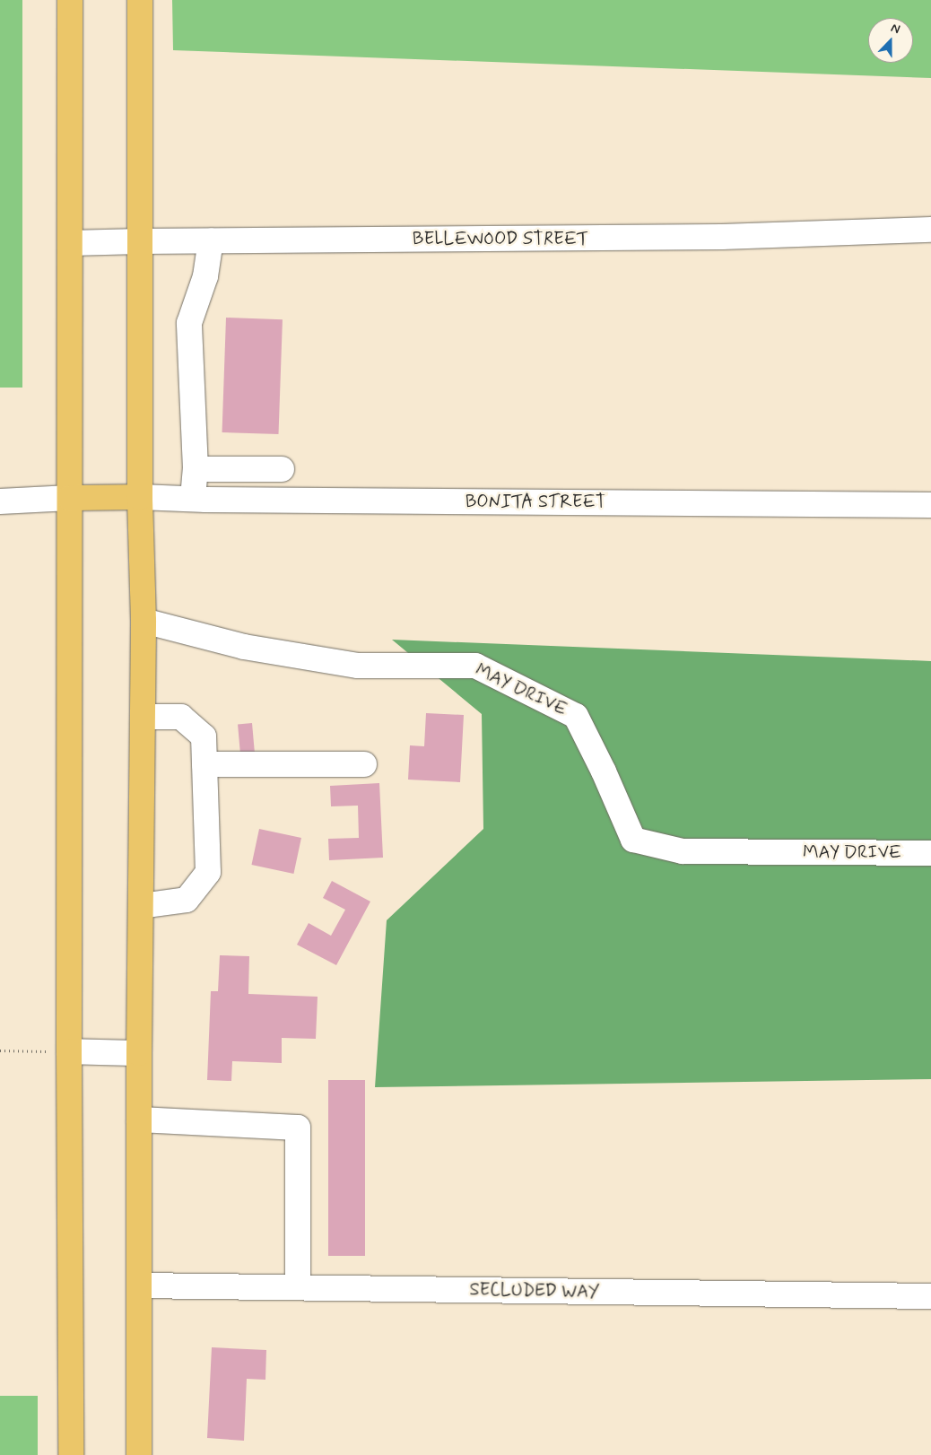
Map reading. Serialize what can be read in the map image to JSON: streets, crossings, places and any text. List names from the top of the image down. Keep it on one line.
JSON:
{"streets":{"street":["BELLEWOOD STREET","BONITA STREET","MAY DRIVE","SECLUDED WAY"]},"north":"top"}
